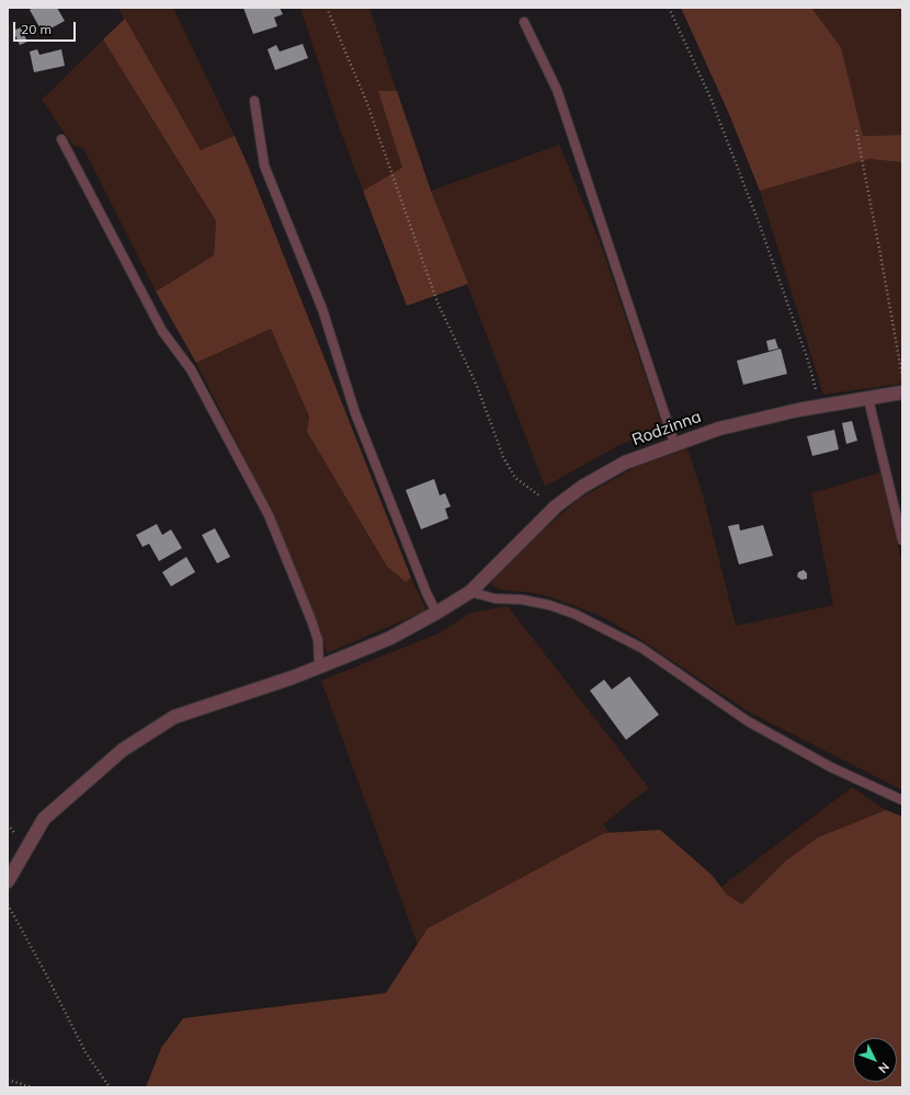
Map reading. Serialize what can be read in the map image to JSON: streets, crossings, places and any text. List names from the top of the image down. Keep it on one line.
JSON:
{"streets":{"street":["Rodzinna"]},"scale_bar":"20 m","north":"bottom right"}
